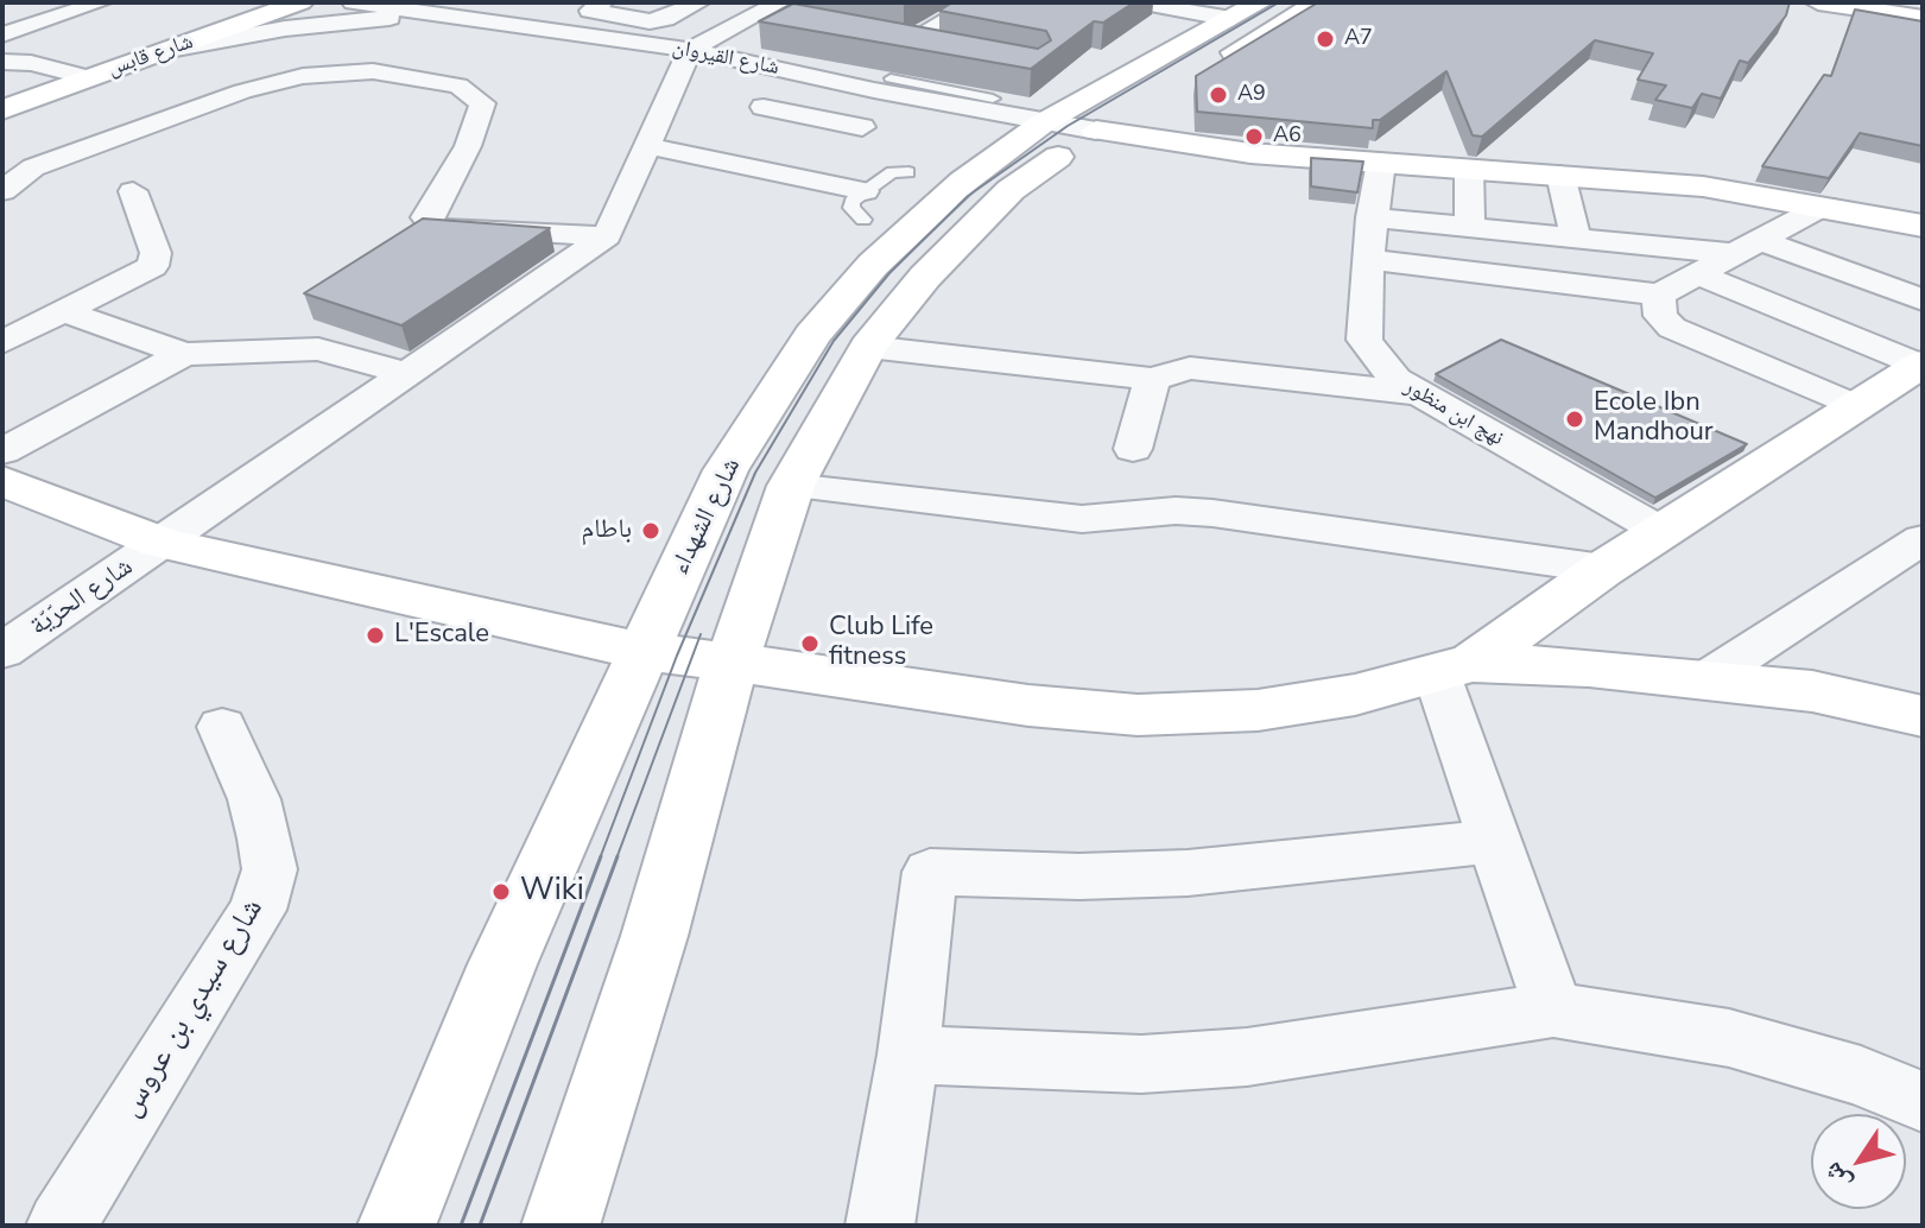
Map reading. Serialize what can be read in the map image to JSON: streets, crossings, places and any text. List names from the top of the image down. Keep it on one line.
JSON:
{"streets":{"main road":["شارع قابس","شارع الشهداء"],"street":["شارع القيروان","نهج ابن منظور","شارع الحرّيّة","شارع سيدي بن عروس"]},"crossings":[["شارع القيروان","شارع الشهداء"]],"places":["A7","A9","A6","Ecole Ibn Mandhour","باطام","L'Escale","Club Life fitness","Wiki"],"north":"bottom left"}
